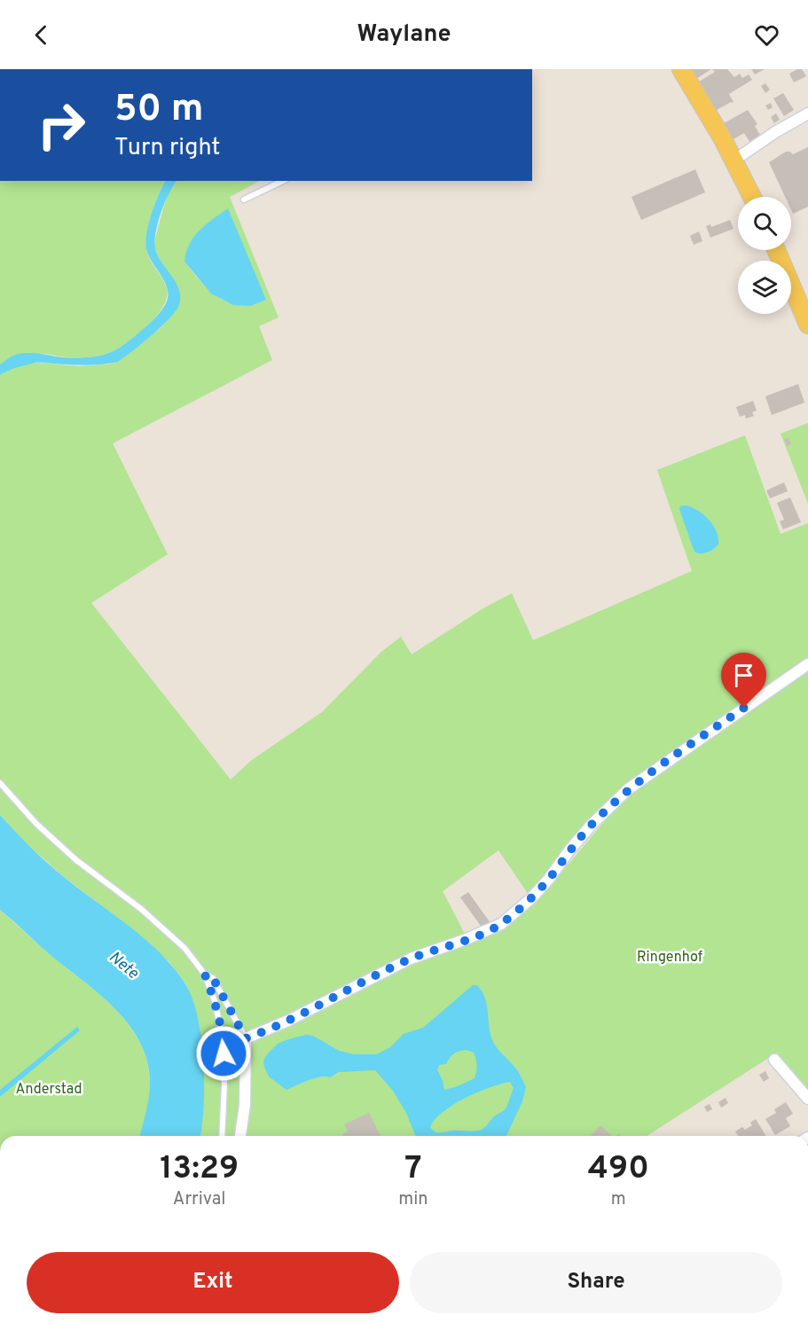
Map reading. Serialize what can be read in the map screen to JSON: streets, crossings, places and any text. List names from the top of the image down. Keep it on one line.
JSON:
{"water":["Nete"],"parks":["Ringenhof","Anderstad"],"page":{"header":"Waylane","turn":["50 m","Turn right"],"eta":["13:29","Arrival","7","min","490","m"],"buttons":["Exit","Share"]}}
